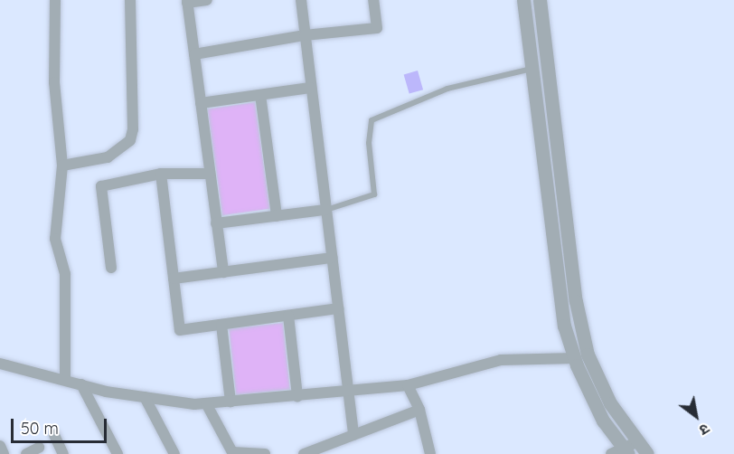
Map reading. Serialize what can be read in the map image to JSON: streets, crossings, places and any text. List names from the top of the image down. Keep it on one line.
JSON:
{"scale_bar":"50 m","north":"bottom right"}
